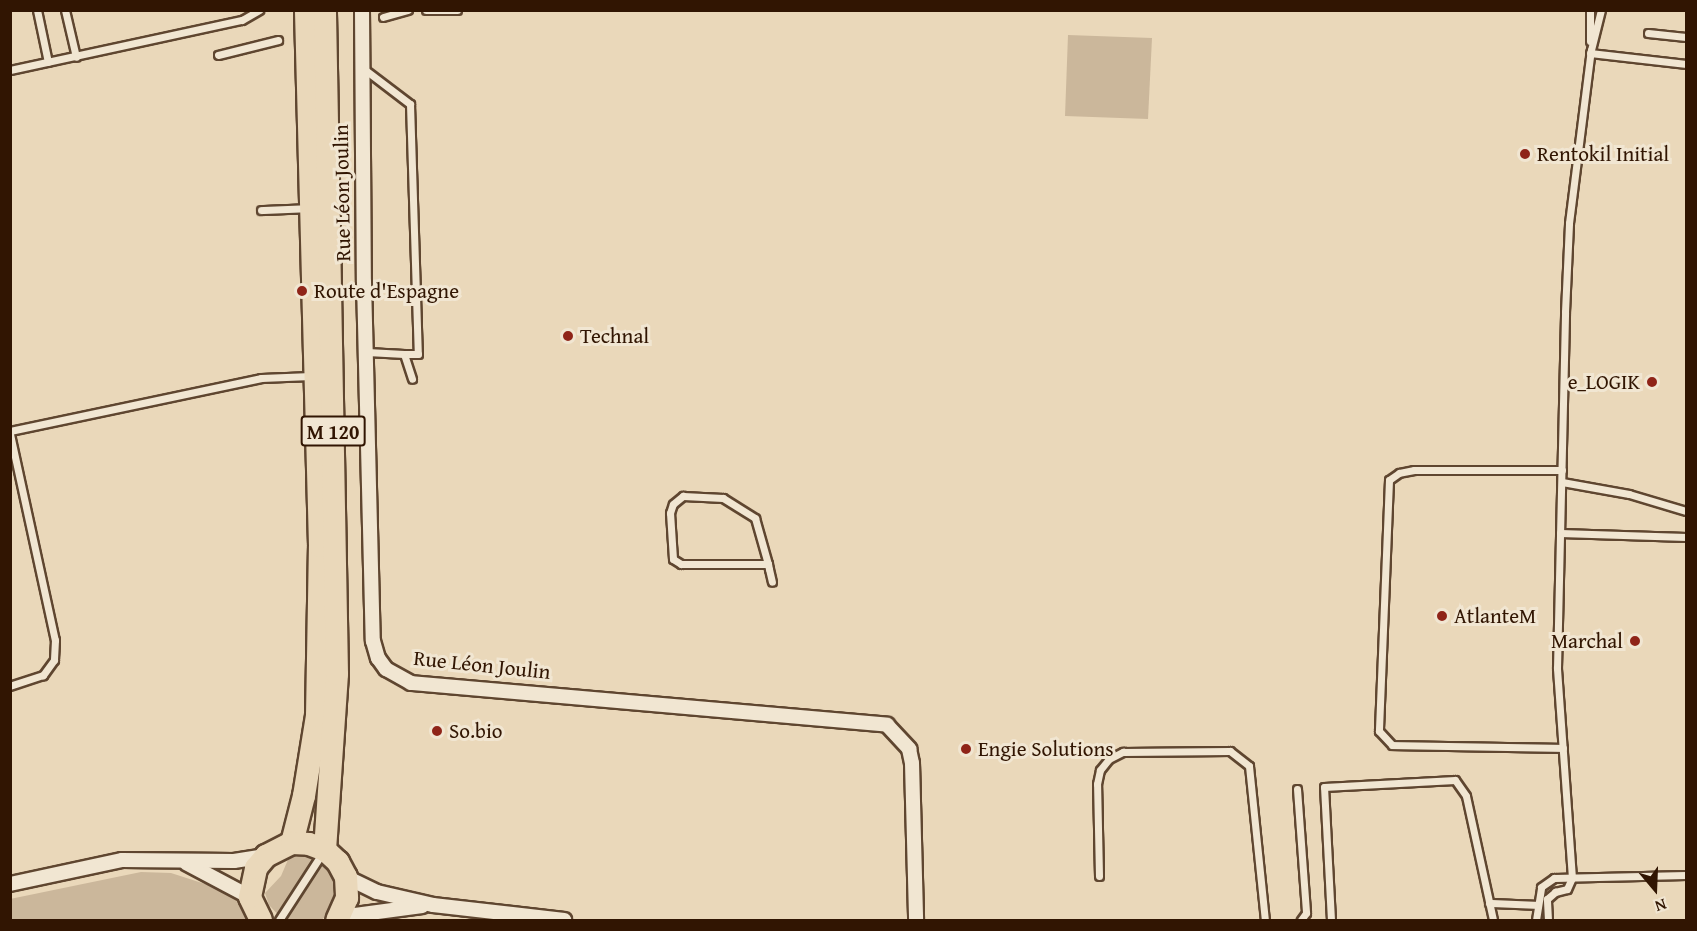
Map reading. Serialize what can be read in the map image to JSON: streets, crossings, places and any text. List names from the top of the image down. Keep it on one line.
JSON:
{"streets":{"main road":["M 120"],"street":["Rue Léon Joulin"]},"places":["Rentokil Initial","Route d'Espagne","Technal","e_LOGIK","AtlanteM","Marchal","So.bio","Engie Solutions"],"north":"bottom"}
